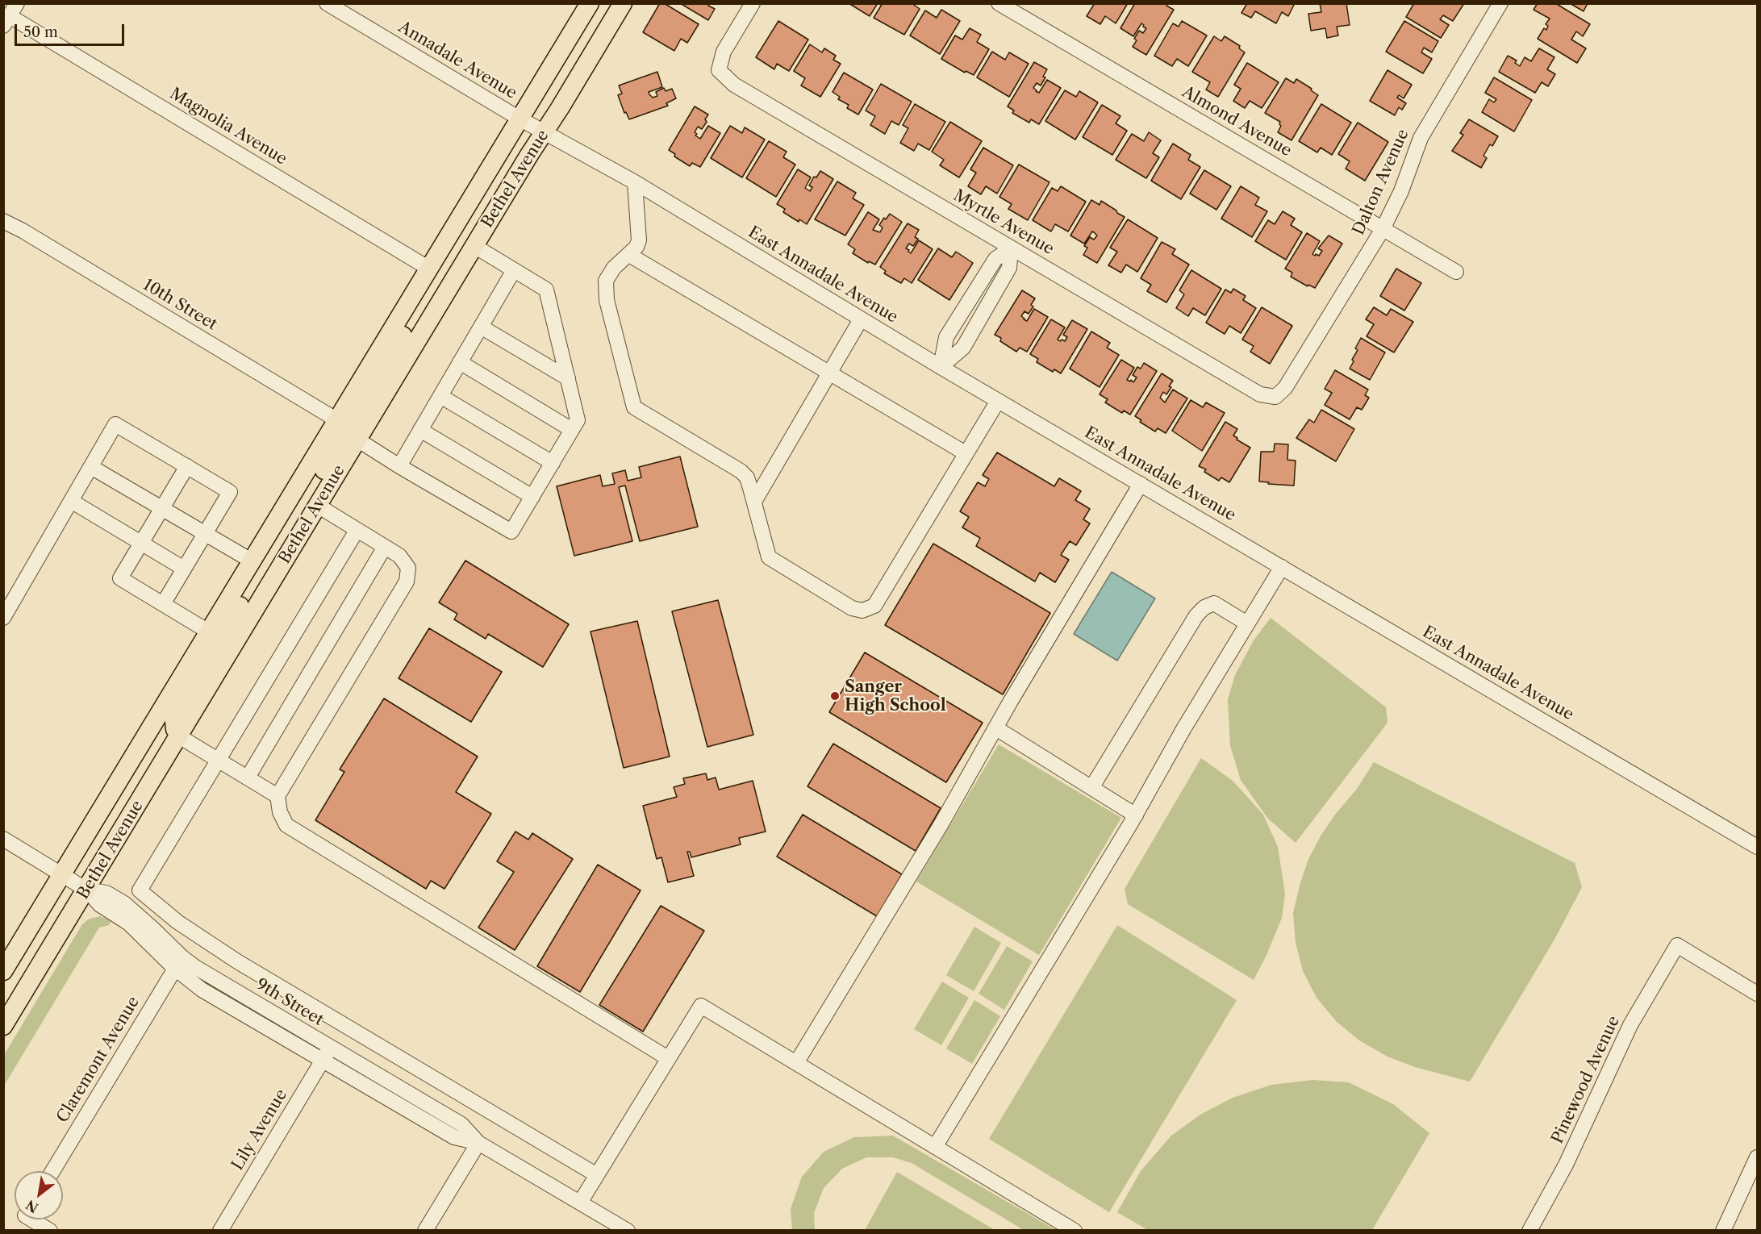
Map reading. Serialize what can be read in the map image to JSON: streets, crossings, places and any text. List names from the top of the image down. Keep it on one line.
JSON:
{"streets":{"main road":["Bethel Avenue"],"street":["Annadale Avenue","Almond Avenue","Magnolia Avenue","Dalton Avenue","Myrtle Avenue","East Annadale Avenue","10th Street","9th Street","Claremont Avenue","Pinewood Avenue","Lily Avenue"]},"crossings":[["Annadale Avenue","Bethel Avenue"],["Annadale Avenue","East Annadale Avenue"],["Almond Avenue","Dalton Avenue"],["Magnolia Avenue","Bethel Avenue"],["Bethel Avenue","East Annadale Avenue"],["Bethel Avenue","10th Street"],["Bethel Avenue","9th Street"],["Dalton Avenue","Myrtle Avenue"],["9th Street","Claremont Avenue"],["9th Street","Lily Avenue"]],"places":["Sanger High School"],"scale_bar":"50 m","north":"bottom left"}
